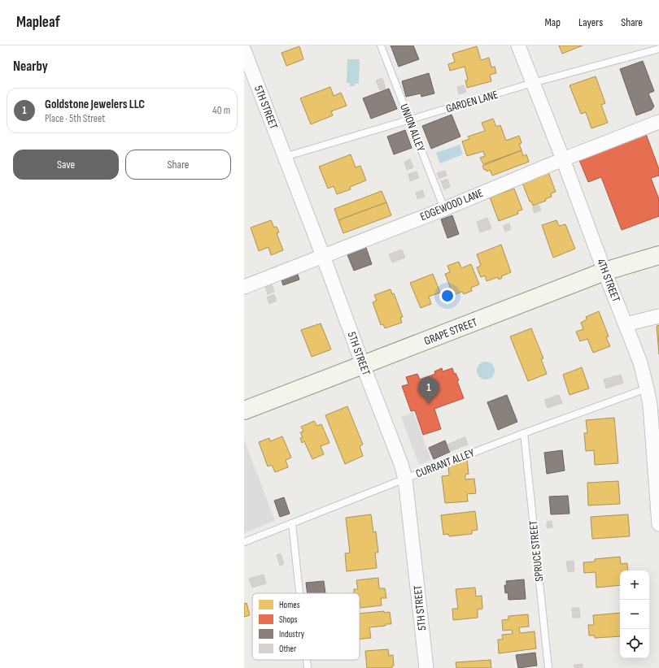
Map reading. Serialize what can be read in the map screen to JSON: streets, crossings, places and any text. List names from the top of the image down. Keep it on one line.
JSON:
{"streets":{"main road":["GRAPE STREET"],"street":["5TH STREET","EDGEWOOD LANE","4TH STREET"],"lane":["GARDEN LANE","UNION ALLEY","CURRANT ALLEY","SPRUCE STREET"]},"crossings":[["GARDEN LANE","5TH STREET"],["GARDEN LANE","UNION ALLEY"],["GARDEN LANE","4TH STREET"],["5TH STREET","EDGEWOOD LANE"],["5TH STREET","GRAPE STREET"],["5TH STREET","CURRANT ALLEY"],["UNION ALLEY","EDGEWOOD LANE"],["EDGEWOOD LANE","4TH STREET"],["4TH STREET","GRAPE STREET"],["4TH STREET","CURRANT ALLEY"],["CURRANT ALLEY","SPRUCE STREET"]],"legend":["Homes","Shops","Industry","Other"],"page":{"header":"Mapleaf","nav":["Map","Layers","Share"],"heading":"Nearby","list":[{"mark":"1","name":"Goldstone Jewelers LLC","note":"Place · 5th Street","value":"40 m"}],"buttons":["Save","Share"],"pins":"1","map_buttons":["+","−"]}}
